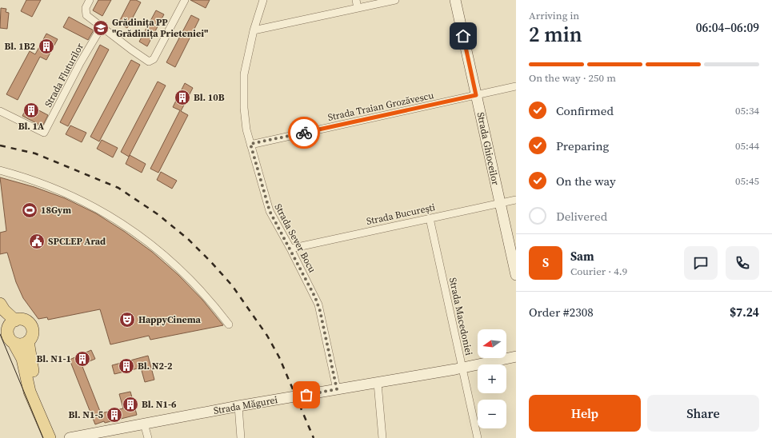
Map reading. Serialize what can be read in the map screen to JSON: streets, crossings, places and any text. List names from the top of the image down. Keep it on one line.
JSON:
{"streets":{"street":["Strada Fluturilor","Strada Traian Grozăvescu","Strada Ghioceilor","Strada București","Strada Sever Bocu","Strada Macedoniei","Strada Măgurei"]},"crossings":[["Strada Traian Grozăvescu","Strada Ghioceilor"],["Strada Traian Grozăvescu","Strada Sever Bocu"],["Strada Ghioceilor","Strada București"],["Strada București","Strada Sever Bocu"],["Strada București","Strada Macedoniei"],["Strada Sever Bocu","Strada Măgurei"],["Strada Macedoniei","Strada Măgurei"]],"places":{"school or university":["Grădinița PP \"Grădinița Prieteniei\""],"building":["Bl. 1B2","Bl. 10B","Bl. 1A","Bl. N1-1","Bl. N2-2","Bl. N1-6","Bl. N1-5"],"sports":["18Gym"],"public building":["SPCLEP Arad"],"theatre":["HappyCinema"]},"north":"left","page":{"heading":["2 min","Arriving in","06:04–06:09"],"panel":["Sam","Courier · 4.9","Order #2308","$7.24"],"bar":"On the way · 250 m","list":[["Confirmed","05:34"],["Preparing","05:44"],["On the way","05:45"],"Delivered"],"round":"S","map_buttons":["+","−"],"buttons":["Help","Share"]}}
